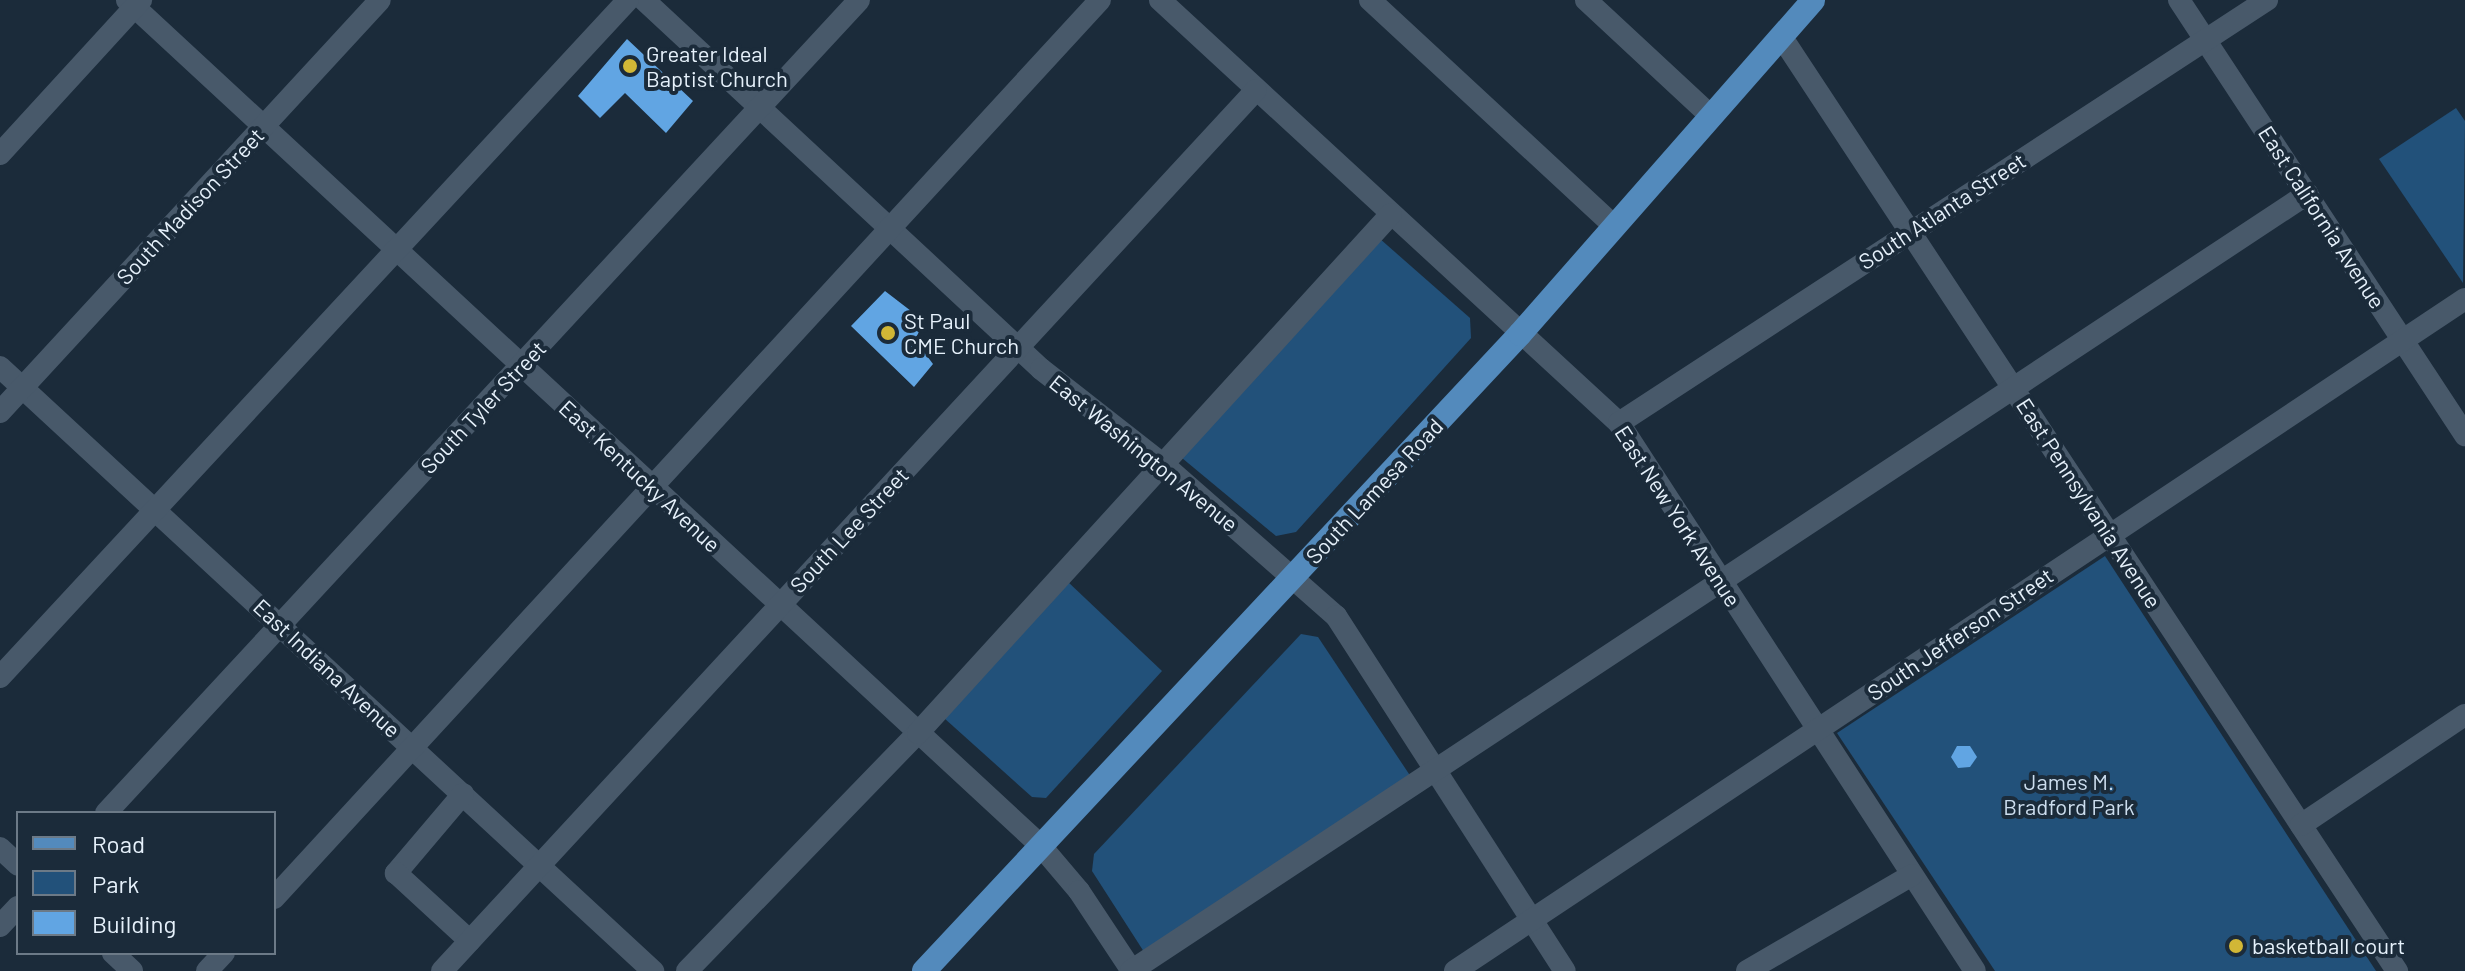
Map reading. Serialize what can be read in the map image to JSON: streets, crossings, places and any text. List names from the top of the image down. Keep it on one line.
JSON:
{"streets":{"main road":["South Lamesa Road"],"street":["South Madison Street","South Atlanta Street","East California Avenue","South Tyler Street","East Washington Avenue","East Kentucky Avenue","East Pennsylvania Avenue","East New York Avenue","South Lee Street","South Jefferson Street","East Indiana Avenue"]},"crossings":[["South Madison Street","East Kentucky Avenue"],["South Madison Street","East Indiana Avenue"],["South Atlanta Street","East California Avenue"],["South Atlanta Street","East Pennsylvania Avenue"],["South Atlanta Street","East New York Avenue"],["East California Avenue","South Jefferson Street"],["South Tyler Street","East Washington Avenue"],["South Tyler Street","East Kentucky Avenue"],["South Tyler Street","East Indiana Avenue"],["East Washington Avenue","South Lamesa Road"],["East Washington Avenue","South Lee Street"],["East Washington Avenue","South Jefferson Street"],["East Kentucky Avenue","South Lamesa Road"],["East Kentucky Avenue","South Lee Street"],["South Lamesa Road","East Pennsylvania Avenue"],["South Lamesa Road","East New York Avenue"],["East Pennsylvania Avenue","South Jefferson Street"],["East New York Avenue","South Lee Street"],["East New York Avenue","South Jefferson Street"],["South Lee Street","East Indiana Avenue"]],"parks":["James M. Bradford Park"],"places":["Greater Ideal Baptist Church","St Paul CME Church","basketball court"],"legend":["Road","Park","Building"]}
